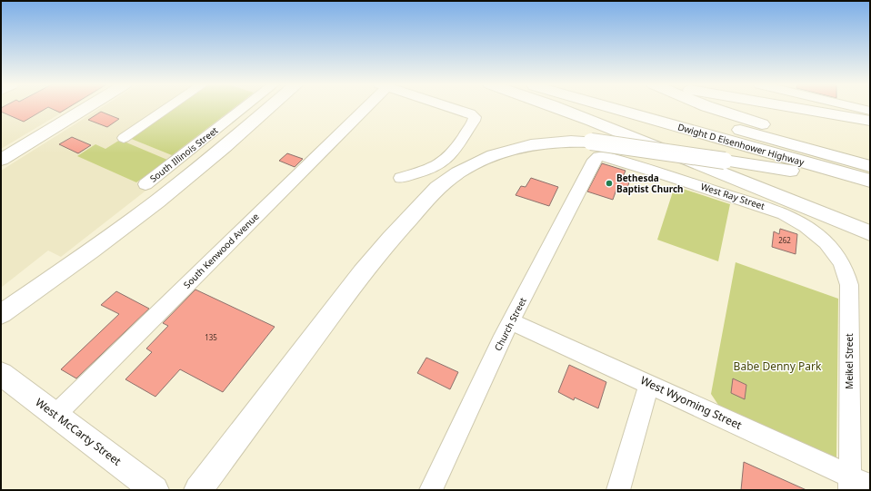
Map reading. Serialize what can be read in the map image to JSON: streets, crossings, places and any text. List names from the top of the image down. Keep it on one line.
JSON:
{"streets":{"main road":["Dwight D Eisenhower Highway","West McCarty Street"],"street":["South Illinois Street","West Ray Street","South Kenwood Avenue","Church Street","Meikel Street","West Wyoming Street"]},"crossings":[["West Ray Street","Church Street"],["West Ray Street","Meikel Street"],["South Kenwood Avenue","West McCarty Street"],["Church Street","West Wyoming Street"],["Meikel Street","West Wyoming Street"]],"parks":["Babe Denny Park"],"places":["Bethesda Baptist Church"],"house_numbers":["262","135"]}
